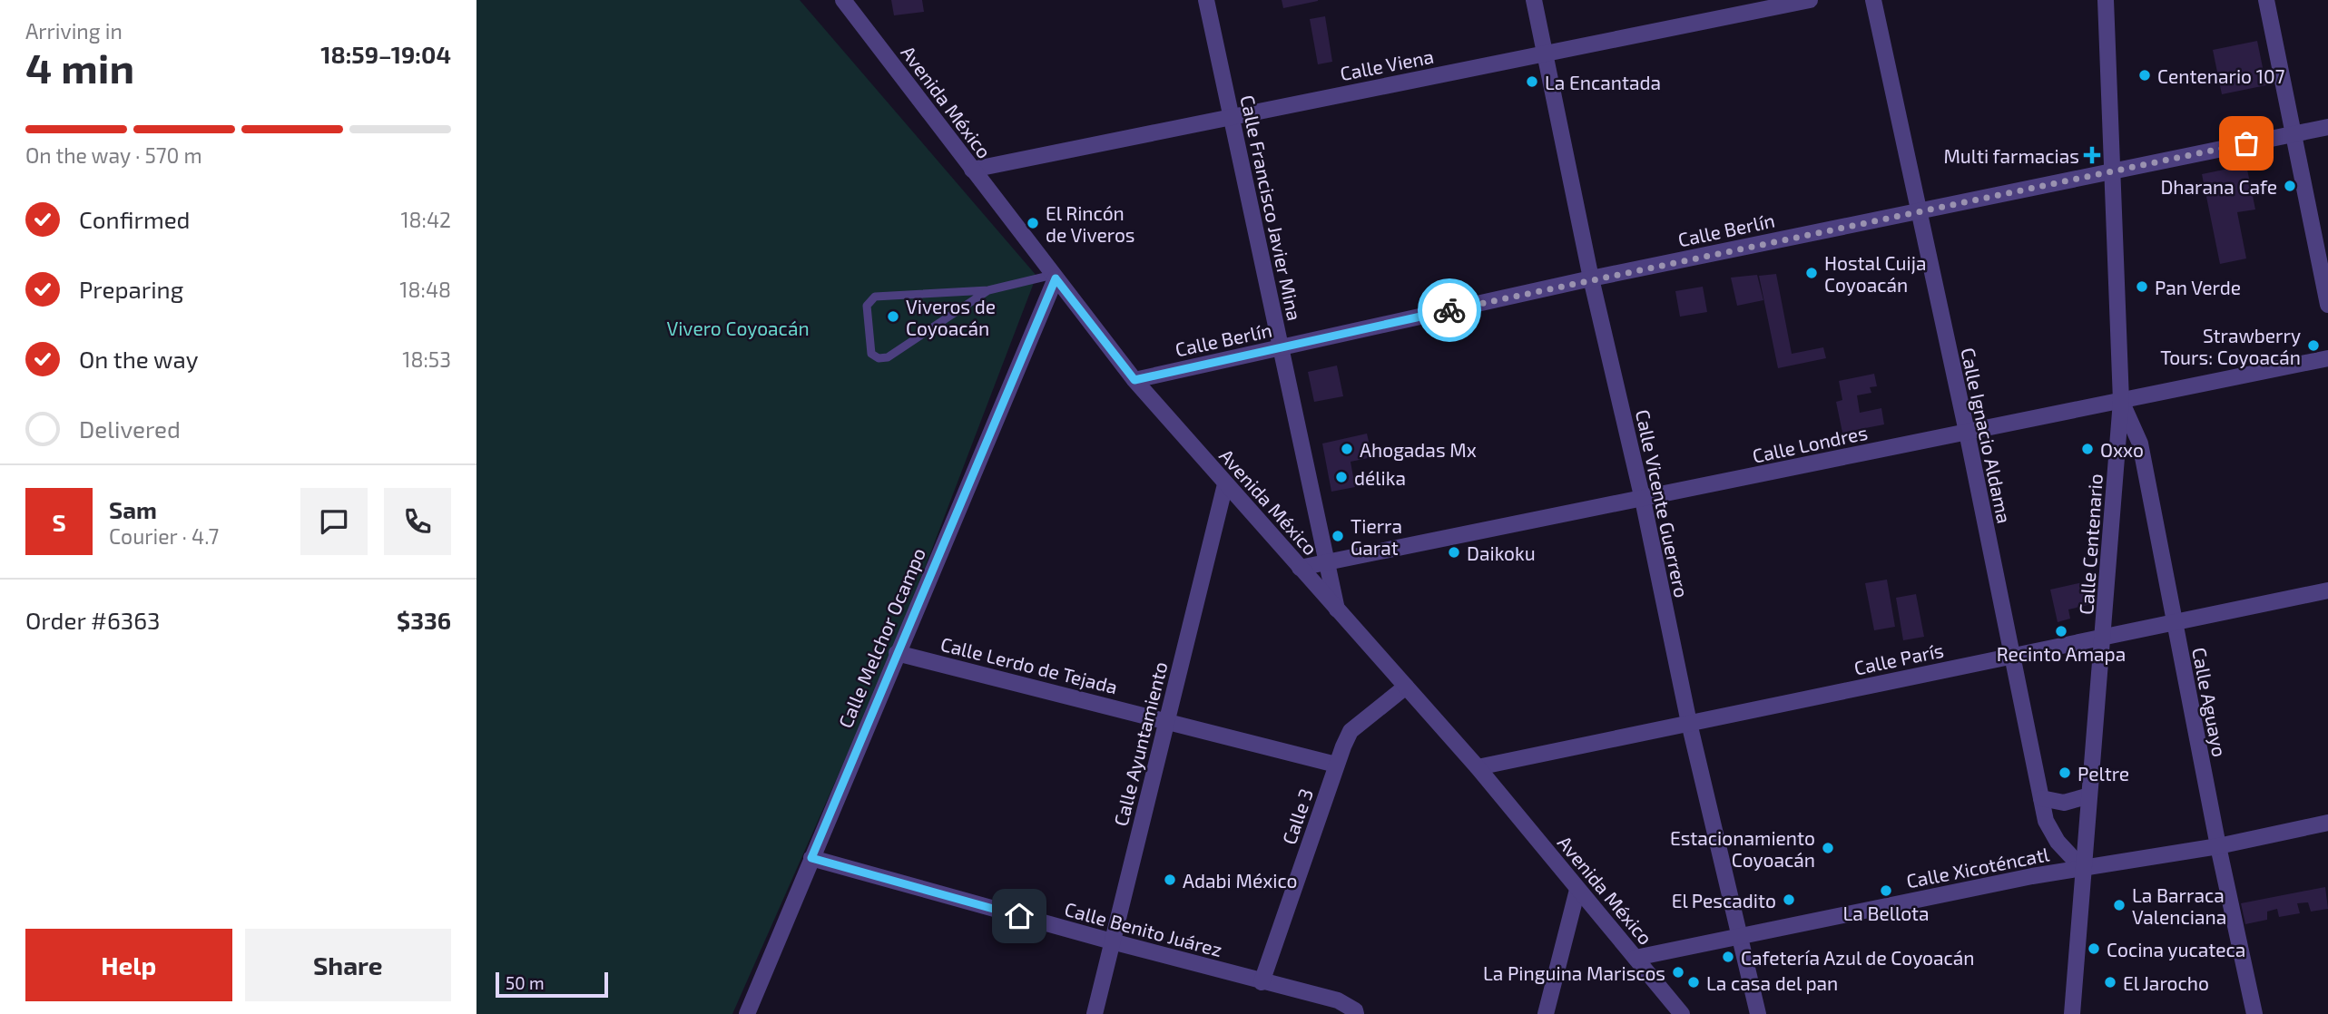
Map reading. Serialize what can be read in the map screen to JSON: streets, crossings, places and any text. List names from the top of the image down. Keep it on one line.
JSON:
{"streets":{"street":["Calle Viena","Avenida México","Calle Francisco Javier Mina","Calle Berlín","Calle Ignacio Aldama","Calle Londres","Calle Vicente Guerrero","Calle Centenario","Calle Melchor Ocampo","Calle París","Calle Lerdo de Tejada","Calle Aguayo","Calle Ayuntamiento","Calle 3","Calle Xicoténcatl","Calle Benito Juárez"]},"crossings":[["Calle Viena","Avenida México"],["Calle Viena","Calle Francisco Javier Mina"],["Calle Viena","Calle Vicente Guerrero"],["Avenida México","Calle Francisco Javier Mina"],["Avenida México","Calle Berlín"],["Avenida México","Calle Londres"],["Avenida México","Calle Melchor Ocampo"],["Avenida México","Calle París"],["Avenida México","Calle Ayuntamiento"],["Avenida México","Calle 3"],["Avenida México","Calle Xicoténcatl"],["Calle Francisco Javier Mina","Calle Berlín"],["Calle Francisco Javier Mina","Calle Londres"],["Calle Berlín","Calle Ignacio Aldama"],["Calle Berlín","Calle Vicente Guerrero"],["Calle Berlín","Calle Centenario"],["Calle Ignacio Aldama","Calle Londres"],["Calle Ignacio Aldama","Calle Centenario"],["Calle Ignacio Aldama","Calle París"],["Calle Ignacio Aldama","Calle Xicoténcatl"],["Calle Londres","Calle Vicente Guerrero"],["Calle Londres","Calle Centenario"],["Calle Londres","Calle Aguayo"],["Calle Vicente Guerrero","Calle París"],["Calle Vicente Guerrero","Calle Xicoténcatl"],["Calle Centenario","Calle París"],["Calle Centenario","Calle Aguayo"],["Calle Centenario","Calle Xicoténcatl"],["Calle Melchor Ocampo","Calle Lerdo de Tejada"],["Calle Melchor Ocampo","Calle Benito Juárez"],["Calle París","Calle Aguayo"],["Calle Lerdo de Tejada","Calle Ayuntamiento"],["Calle Lerdo de Tejada","Calle 3"],["Calle Aguayo","Calle Xicoténcatl"],["Calle Ayuntamiento","Calle Benito Juárez"],["Calle 3","Calle Benito Juárez"]],"parks":["Vivero Coyoacán"],"places":{"other":["Centenario 107","La Encantada","Dharana Cafe","El Rincón de Viveros","Hostal Cuija Coyoacán","Pan Verde","Viveros de Coyoacán","Strawberry Tours: Coyoacán","Ahogadas Mx","Oxxo","délika","Tierra Garat","Daikoku","Recinto Amapa","Peltre","Estacionamiento Coyoacán","Adabi México","La Bellota","El Pescadito","La Barraca Valenciana","Cocina yucateca","Cafetería Azul de Coyoacán","La Pinguina Mariscos","La casa del pan","El Jarocho"],"health":["Multi farmacias"]},"scale_bar":"50 m","page":{"heading":["4 min","Arriving in","18:59–19:04"],"panel":["Sam","Courier · 4.7","Order #6363","$336"],"bar":"On the way · 570 m","list":[["Confirmed","18:42"],["Preparing","18:48"],["On the way","18:53"],"Delivered"],"round":"S","buttons":["Help","Share"],"scale":"50 m"}}
